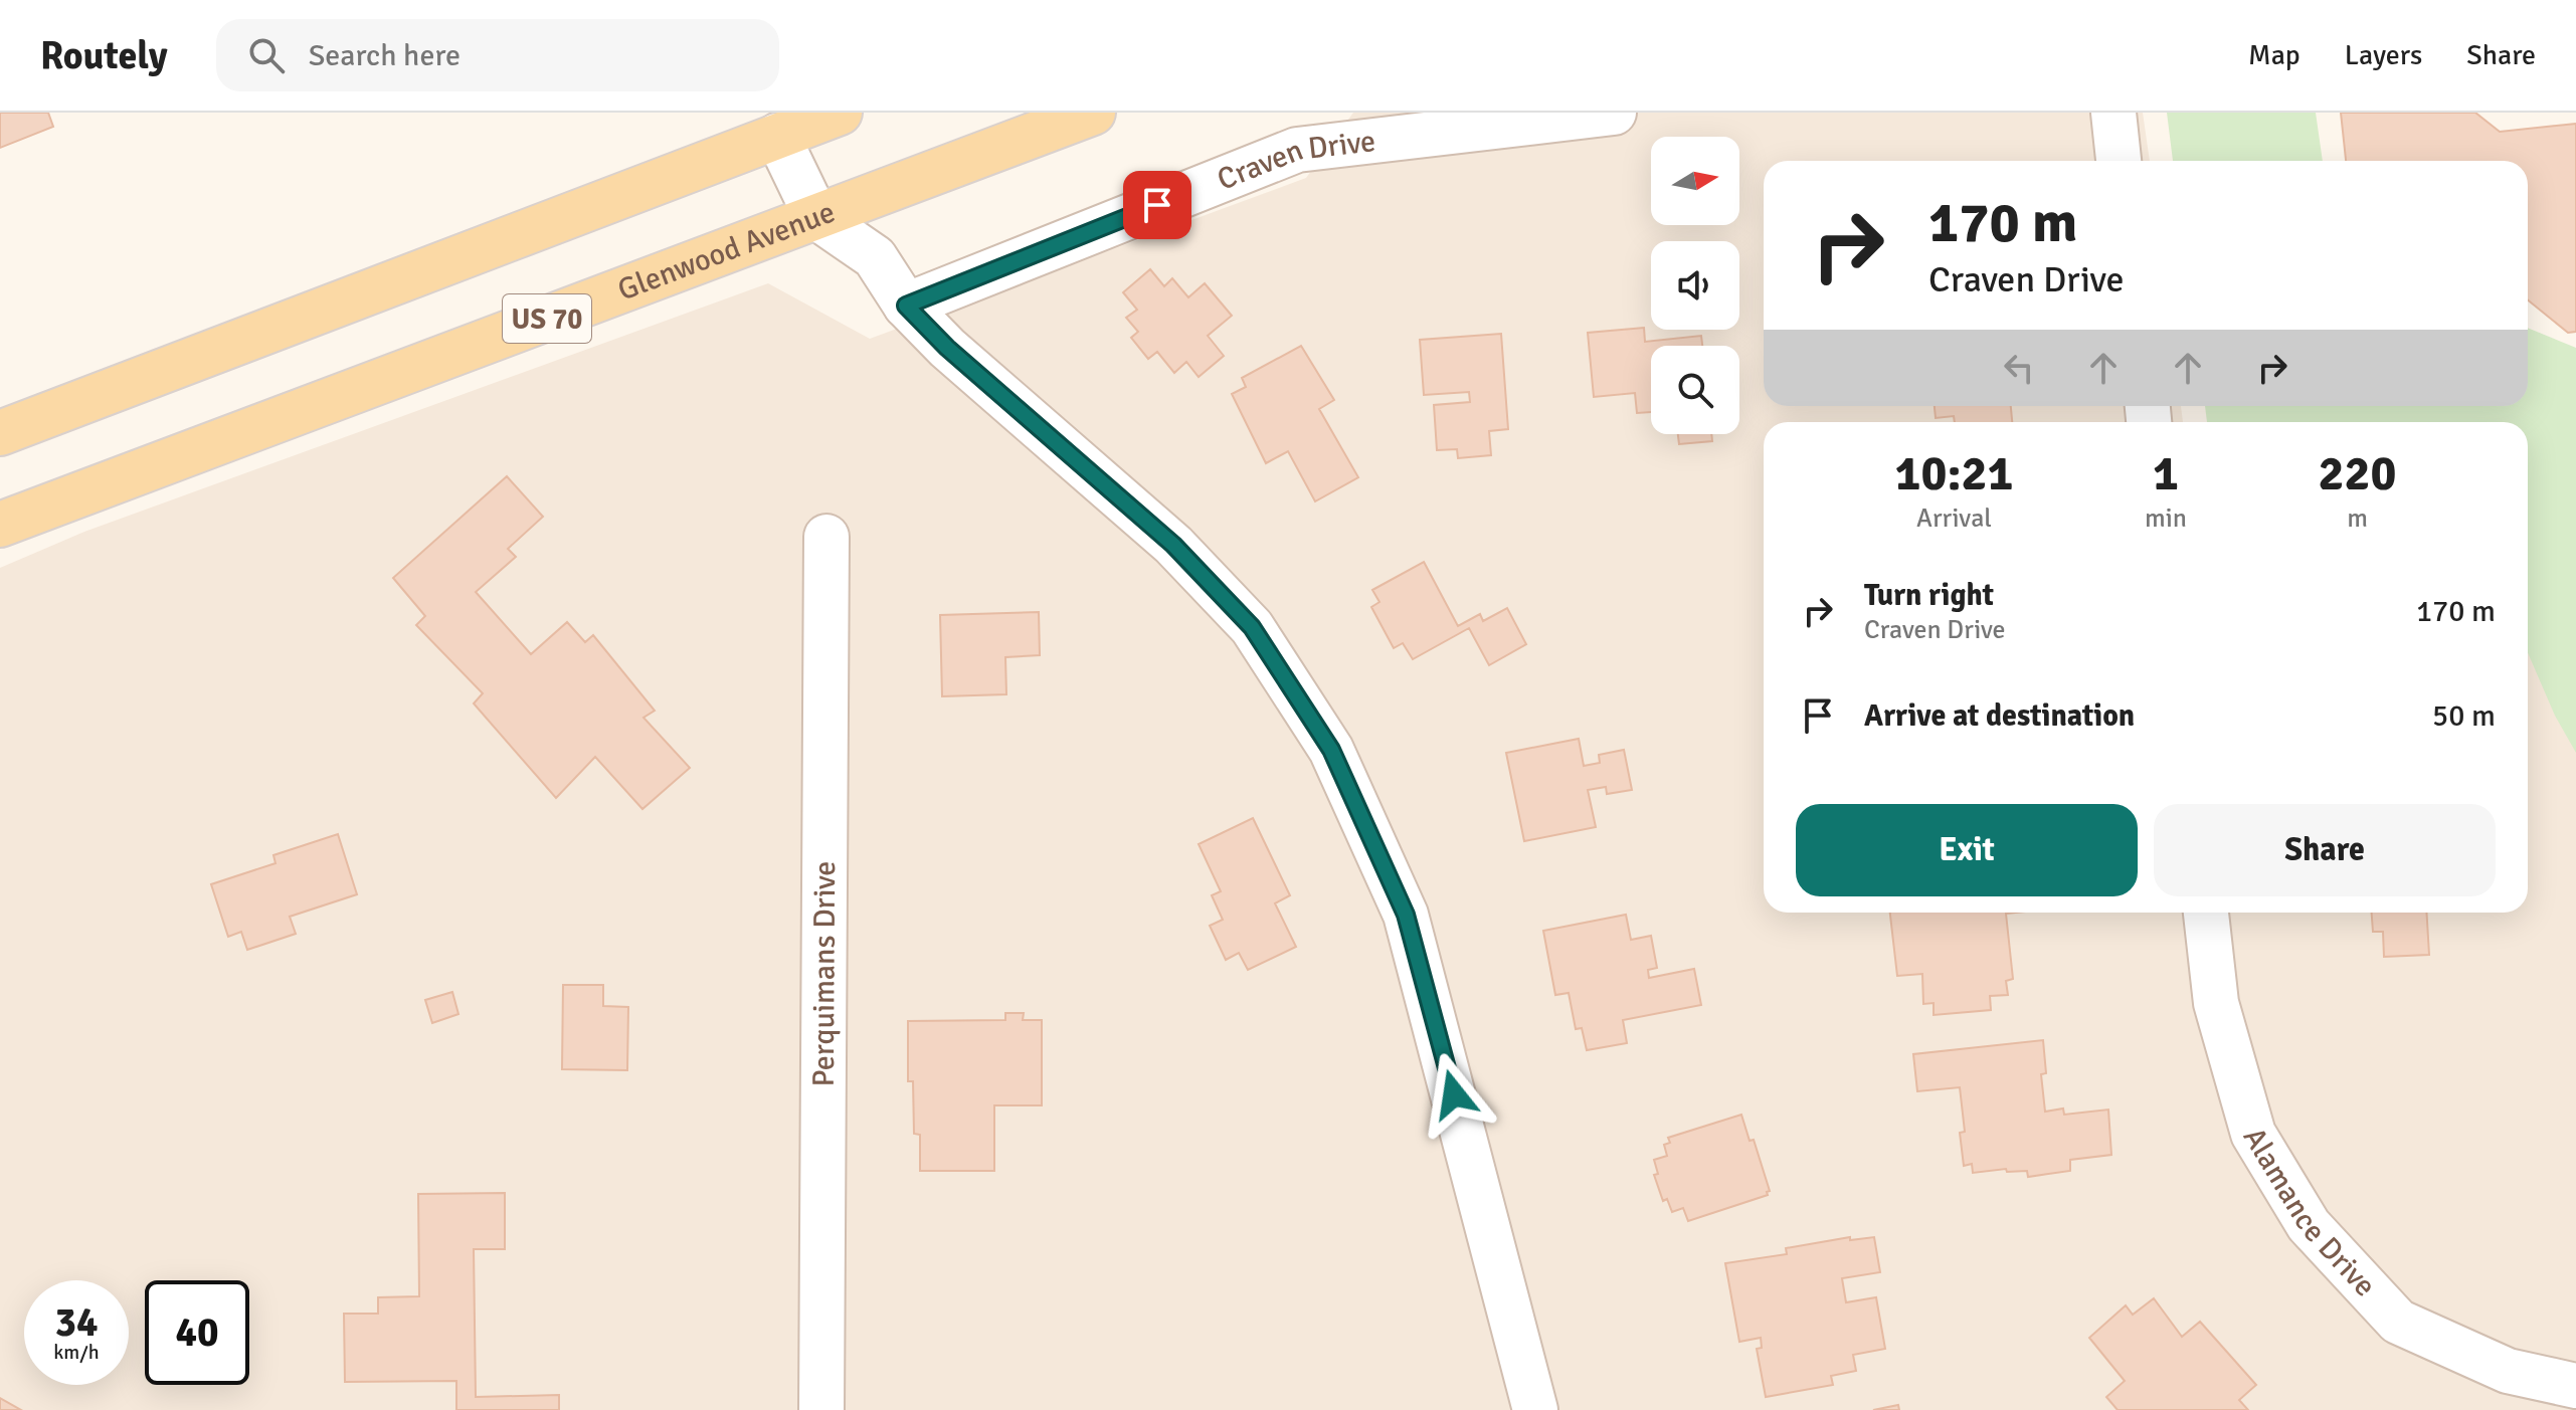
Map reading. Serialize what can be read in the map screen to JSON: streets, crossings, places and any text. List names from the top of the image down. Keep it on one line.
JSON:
{"streets":{"main road":["Glenwood Avenue","US 70"],"street":["Craven Drive","Perquimans Drive","Alamance Drive"]},"north":"right","page":{"header":"Routely","search":"Search here","nav":["Map","Layers","Share"],"turn":["170 m","Craven Drive"],"eta":["10:21","Arrival","1","min","220","m"],"list":[{"name":"Turn right","note":"Craven Drive","value":"170 m"},{"name":"Arrive at destination","value":"50 m"}],"buttons":["Exit","Share"],"speed":"34 km/h","limit":"40"}}
